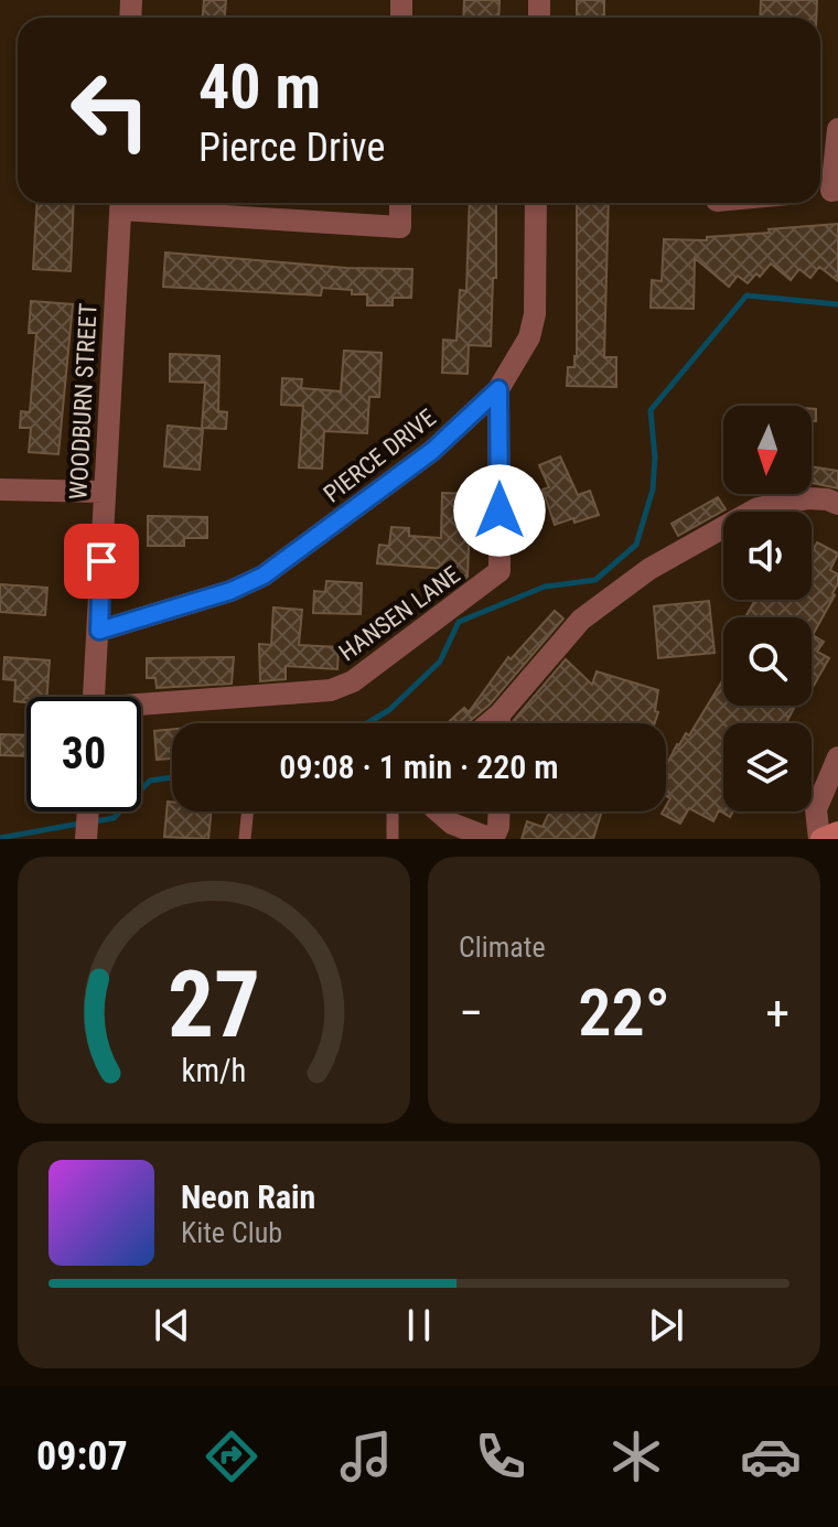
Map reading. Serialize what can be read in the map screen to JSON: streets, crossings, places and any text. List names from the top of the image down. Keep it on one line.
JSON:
{"streets":{"street":["WOODBURN STREET","PIERCE DRIVE","HANSEN LANE"]},"crossings":[["WOODBURN STREET","PIERCE DRIVE"],["PIERCE DRIVE","HANSEN LANE"]],"north":"bottom","page":{"turn":["40 m","Pierce Drive"],"limit":"30","trip":"09:08 · 1 min · 220 m","tile":"Climate","heat":["−","22°","+"],"song":["Neon Rain","Kite Club"],"tabs":"09:07","gauge":["27","km/h"]}}
